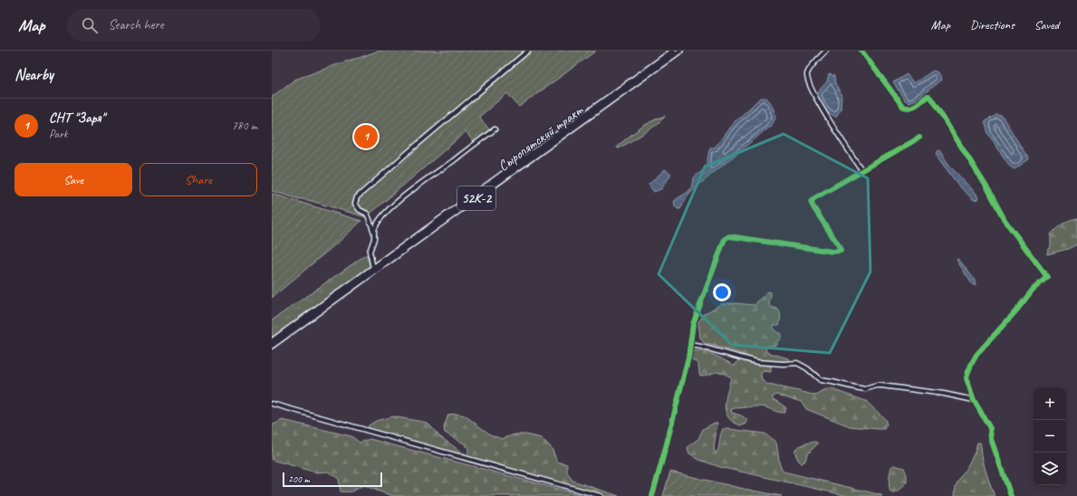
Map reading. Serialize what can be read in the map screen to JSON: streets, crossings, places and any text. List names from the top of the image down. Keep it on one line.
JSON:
{"streets":{"main road":["Сыропятский тракт","52К-2"]},"scale_bar":"200 m","page":{"header":"Map","search":"Search here","nav":["Map","Directions","Saved"],"heading":"Nearby","list":[{"mark":"1","name":"СНТ \"Заря\"","note":"Park","value":"780 m"}],"pins":"1","buttons":["Save","Share"],"map_buttons":["+","−"],"scale":"200 m"}}
